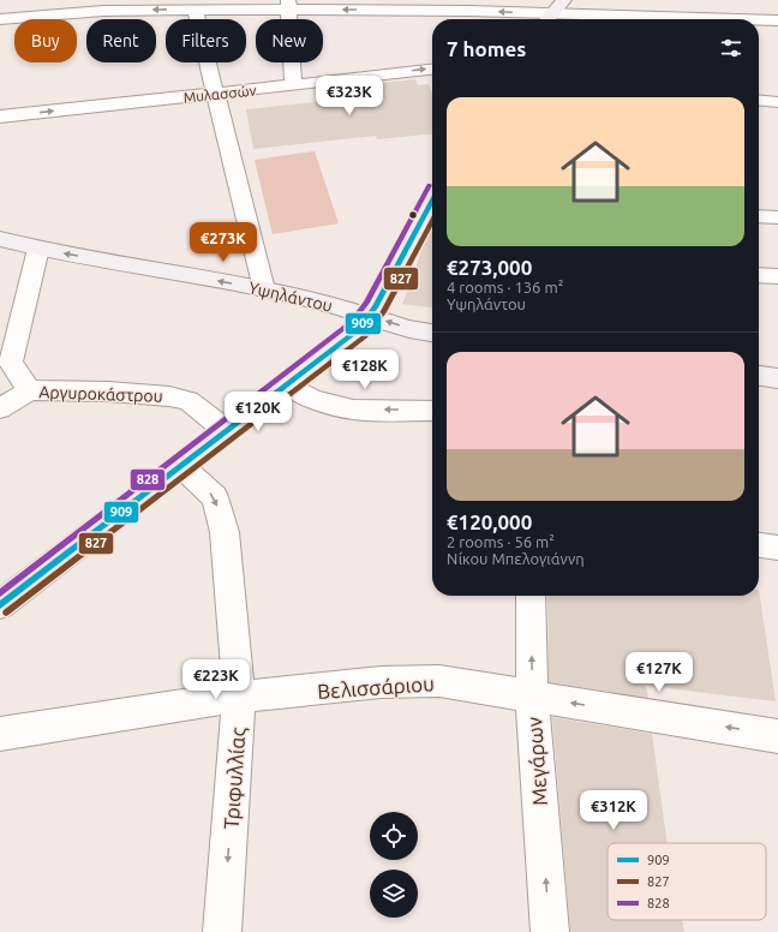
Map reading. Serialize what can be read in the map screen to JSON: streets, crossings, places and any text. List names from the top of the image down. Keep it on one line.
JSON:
{"streets":{"main road":["Υψηλάντου"],"street":["Μυλασσών","Αργυροκάστρου","Βελισσάριου","Μεγάρων","Τριφυλλίας"]},"crossings":[["Υψηλάντου","Αργυροκάστρου"],["Βελισσάριου","Μεγάρων"],["Βελισσάριου","Τριφυλλίας"]],"one_way":["Υψηλάντου","Μεγάρων","Τριφυλλίας"],"lines":["transit line 828","transit line 909","transit line 827"],"legend":["909","827","828"],"page":{"chip":["Buy","Rent","Filters","New"],"heading":"7 homes","price":["€323K","€273K","€128K","€120K","€127K","€223K","€312K"],"list":[{"name":"€273,000","note":"4 rooms · 136 m² · Υψηλάντου"},{"name":"€120,000","note":"2 rooms · 56 m² · Νίκου Μπελογιάννη"}]}}
